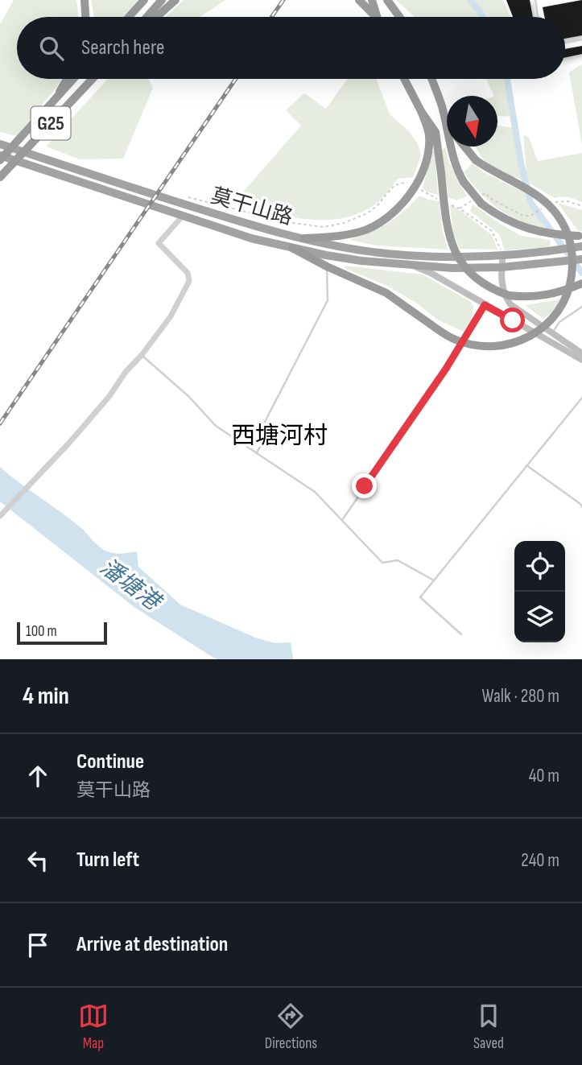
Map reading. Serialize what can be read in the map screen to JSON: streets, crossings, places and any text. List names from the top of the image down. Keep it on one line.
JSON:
{"streets":{"highway":["G25","莫干山路"]},"districts":["西塘河村"],"water":["潘塘港"],"scale_bar":"100 m","north":"bottom","page":{"search":"Search here","scale":"100 m","heading":["4 min","Walk · 280 m"],"list":[["Continue","莫干山路","40 m"],["Turn left","240 m"],"Arrive at destination"],"nav":["Map","Directions","Saved"]}}
